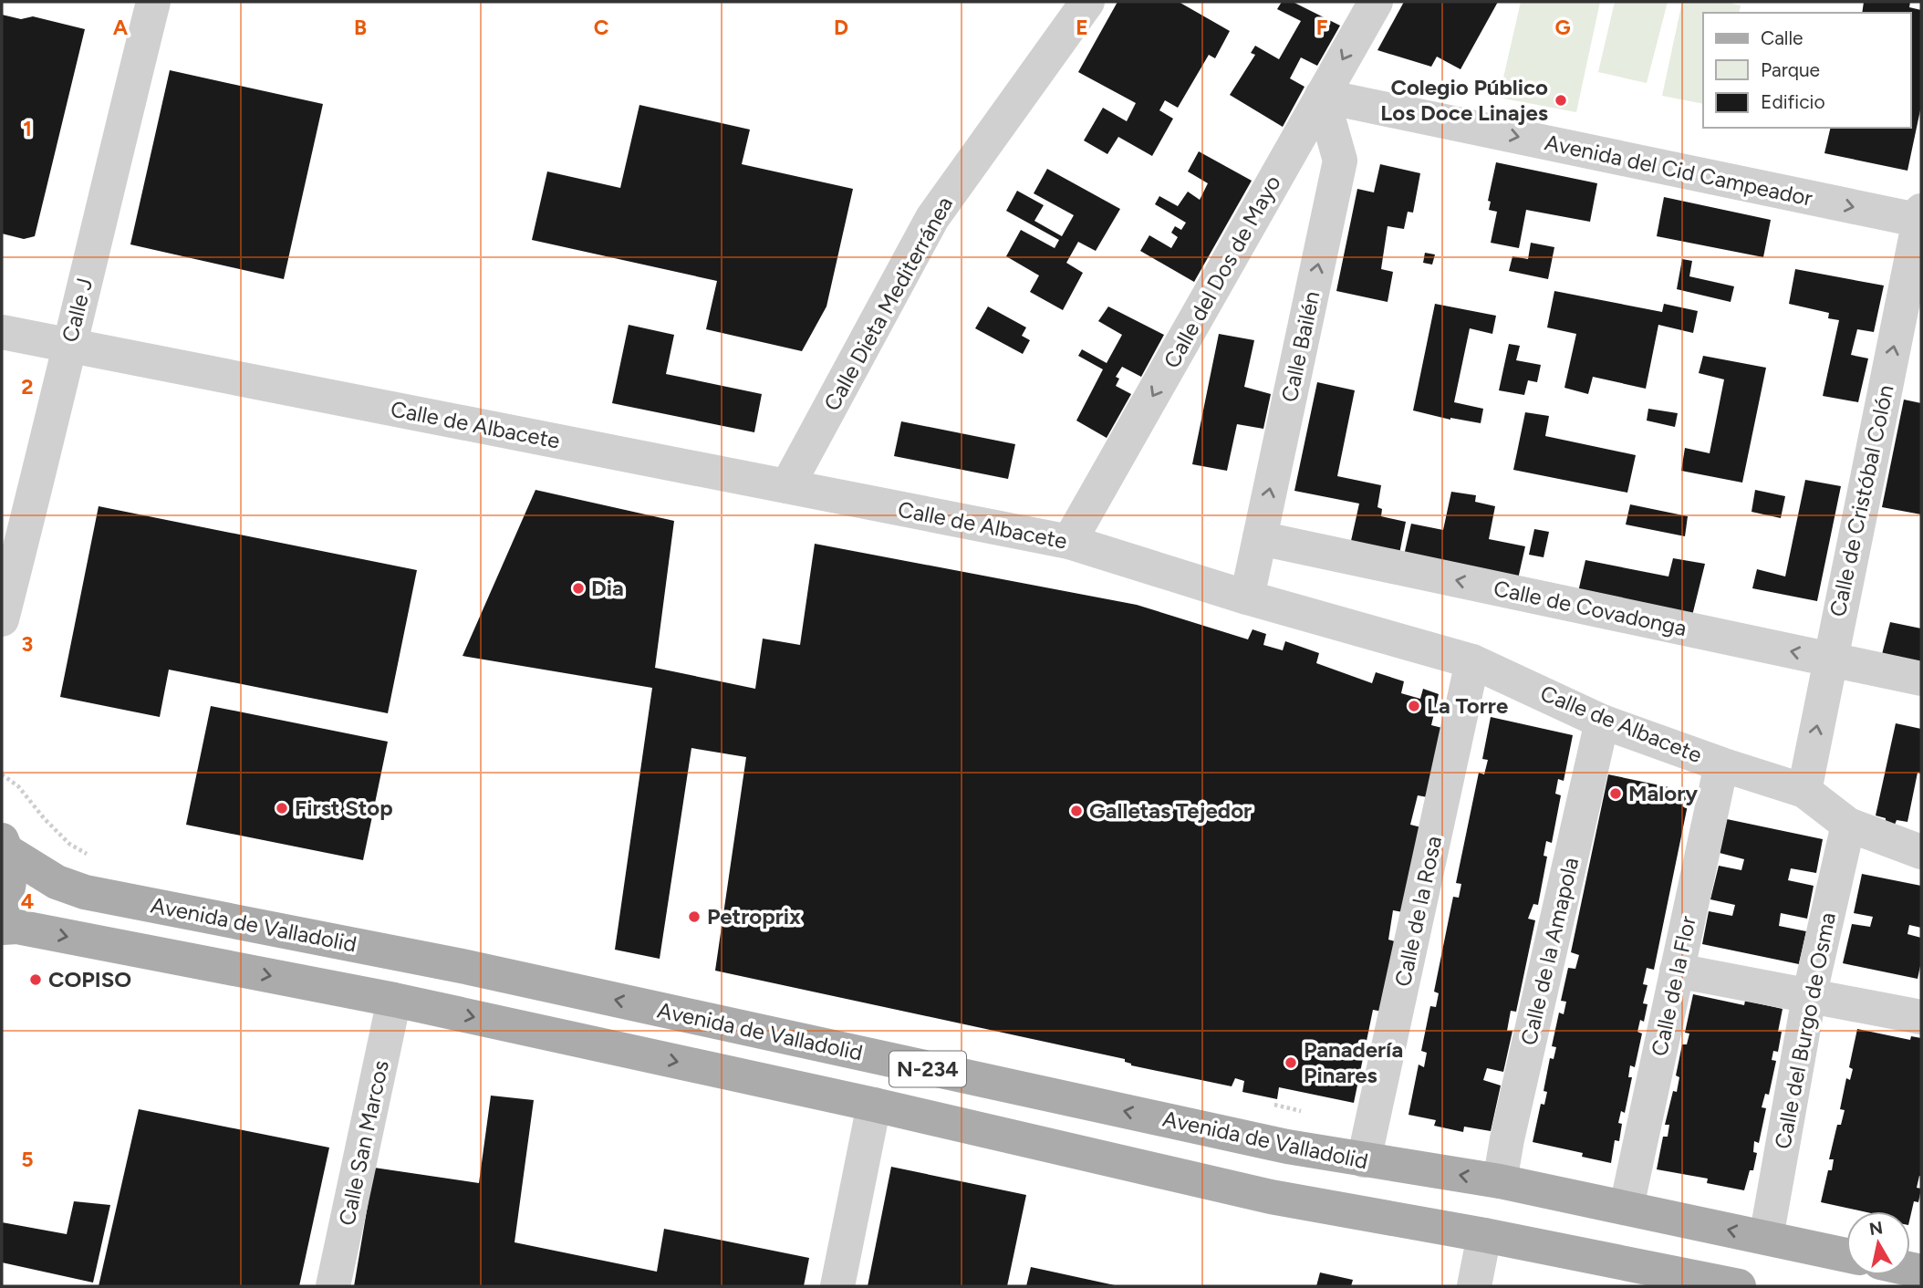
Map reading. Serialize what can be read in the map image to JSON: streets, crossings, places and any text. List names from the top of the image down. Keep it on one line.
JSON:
{"streets":{"main road":["Avenida de Valladolid","N-234"],"street":["Avenida del Cid Campeador","Calle del Dos de Mayo","Calle Dieta Mediterránea","Calle J","Calle Bailén","Calle de Albacete","Calle de Cristóbal Colón","Calle de Covadonga","Calle de la Rosa","Calle de la Amapola","Calle de la Flor","Calle del Burgo de Osma","Calle San Marcos"]},"crossings":[["Avenida del Cid Campeador","Calle del Dos de Mayo"],["Avenida del Cid Campeador","Calle Bailén"],["Avenida del Cid Campeador","Calle de Cristóbal Colón"],["Calle del Dos de Mayo","Calle Bailén"],["Calle del Dos de Mayo","Calle de Albacete"],["Calle Dieta Mediterránea","Calle de Albacete"],["Calle J","Calle de Albacete"],["Calle Bailén","Calle de Albacete"],["Calle Bailén","Calle de Covadonga"],["Calle de Albacete","Calle de Cristóbal Colón"],["Calle de Albacete","Calle de la Rosa"],["Calle de Albacete","Calle de la Amapola"],["Calle de Albacete","Calle de la Flor"],["Calle de Albacete","Calle del Burgo de Osma"],["Calle de Cristóbal Colón","Calle de Covadonga"],["Calle de la Rosa","Avenida de Valladolid"],["Avenida de Valladolid","Calle de la Amapola"],["Avenida de Valladolid","Calle de la Flor"],["Avenida de Valladolid","Calle del Burgo de Osma"],["Avenida de Valladolid","Calle San Marcos"]],"one_way":["Avenida del Cid Campeador","Calle del Dos de Mayo","Calle Bailén","Calle de Cristóbal Colón","Calle de Covadonga"],"places":["Colegio Público Los Doce Linajes","Dia","La Torre","Malory","First Stop","Galletas Tejedor","Petroprix","COPISO","Panadería Pinares"],"legend":["Calle","Parque","Edificio"],"north":"top","grid":{"columns":["A","B","C","D","E","F","G"],"rows":["1","2","3","4","5"]}}
